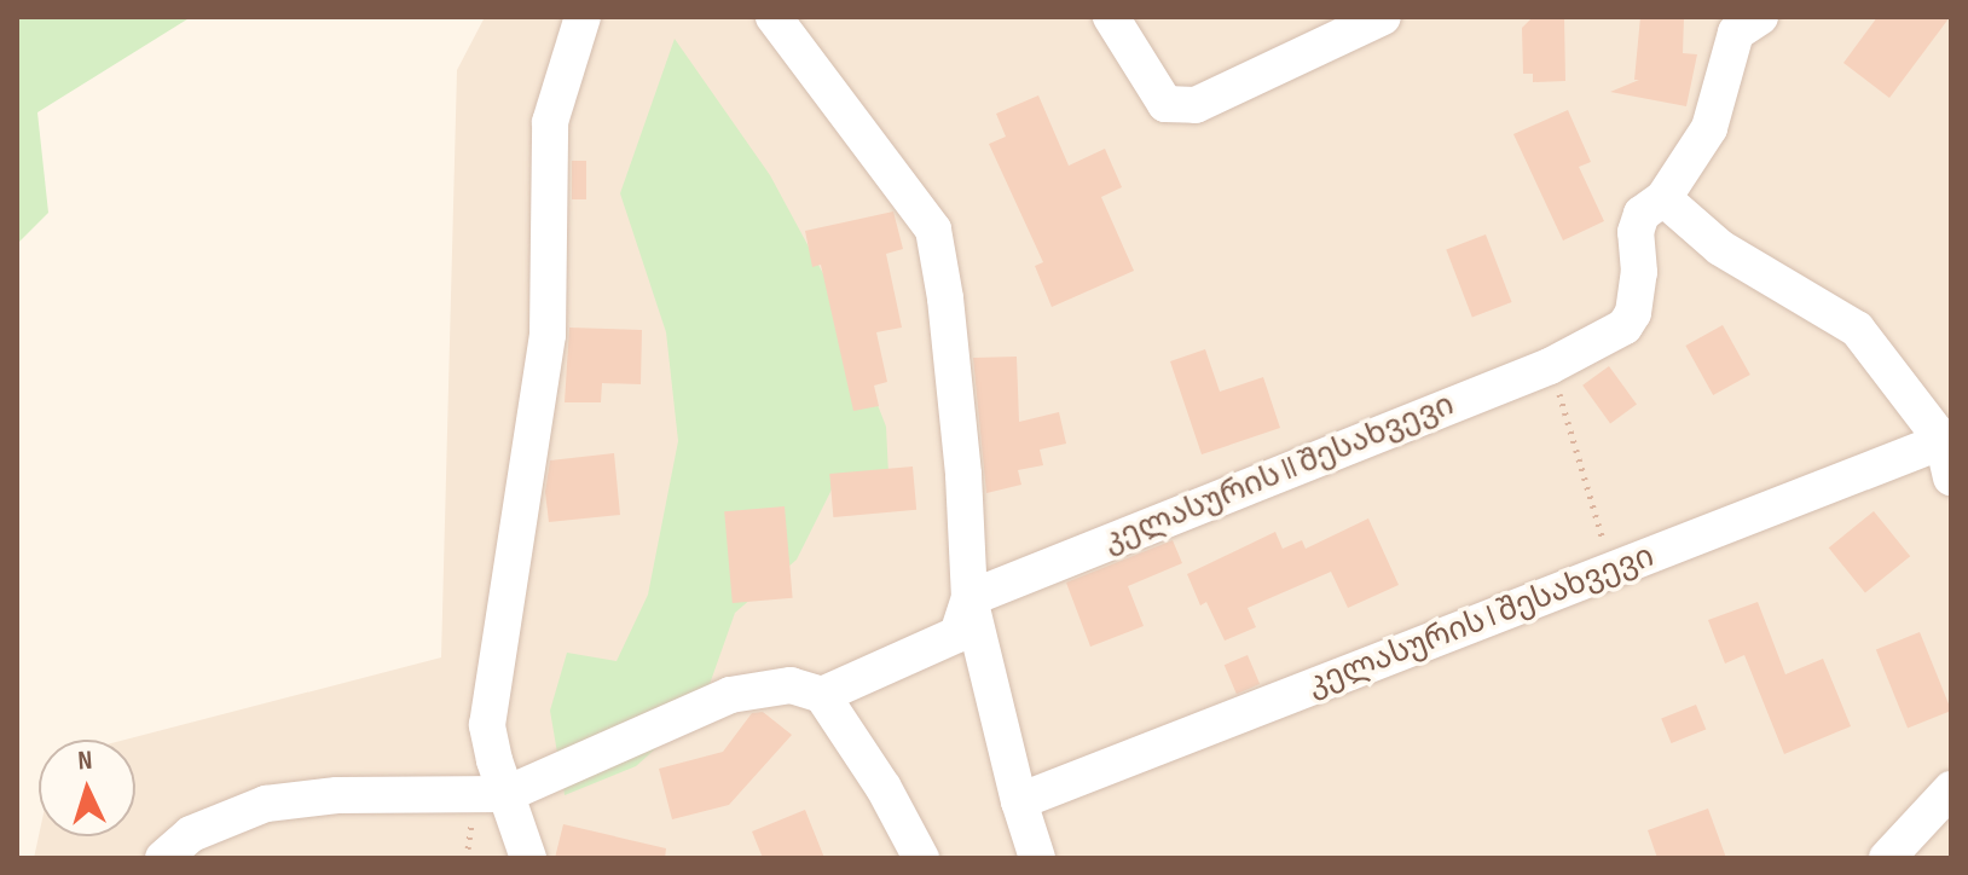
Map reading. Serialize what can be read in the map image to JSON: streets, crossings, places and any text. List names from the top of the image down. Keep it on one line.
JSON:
{"streets":{"street":["კელასურის II შესახვევი","კელასურის I შესახვევი"]},"north":"top"}
